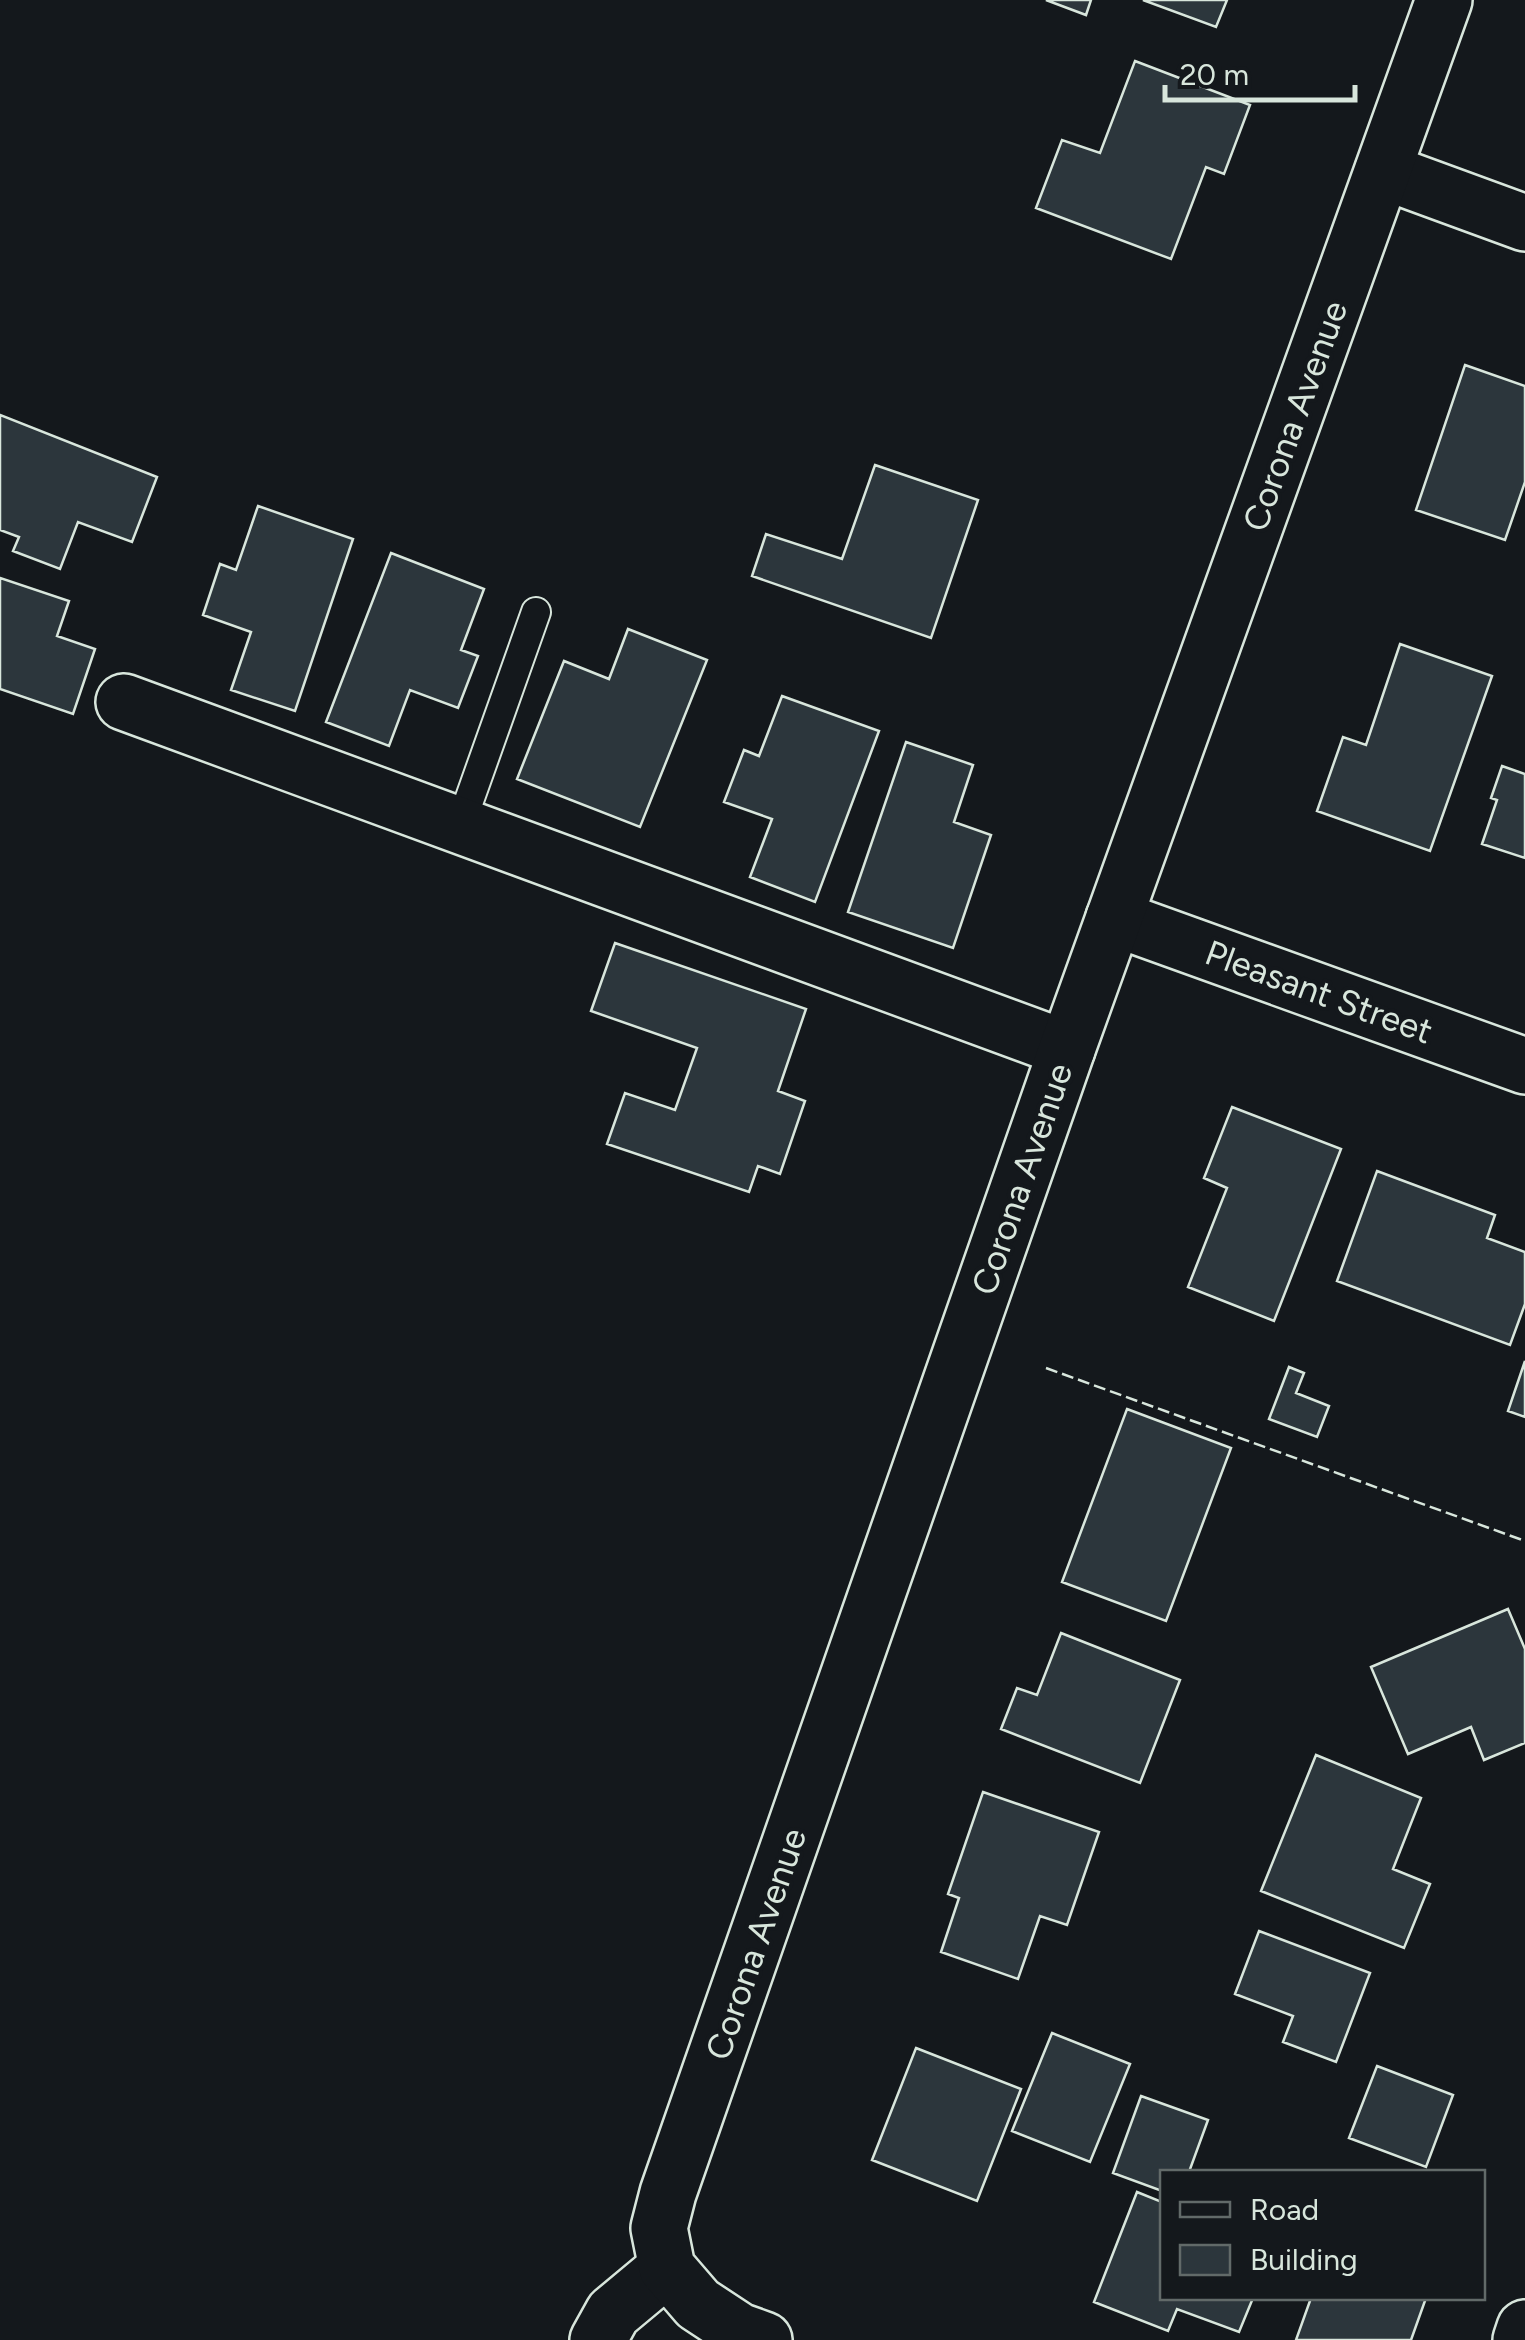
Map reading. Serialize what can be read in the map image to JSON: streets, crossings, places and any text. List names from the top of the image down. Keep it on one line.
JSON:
{"streets":{"street":["Corona Avenue","Pleasant Street"]},"crossings":[["Corona Avenue","Pleasant Street"]],"legend":["Road","Building"],"scale_bar":"20 m"}
